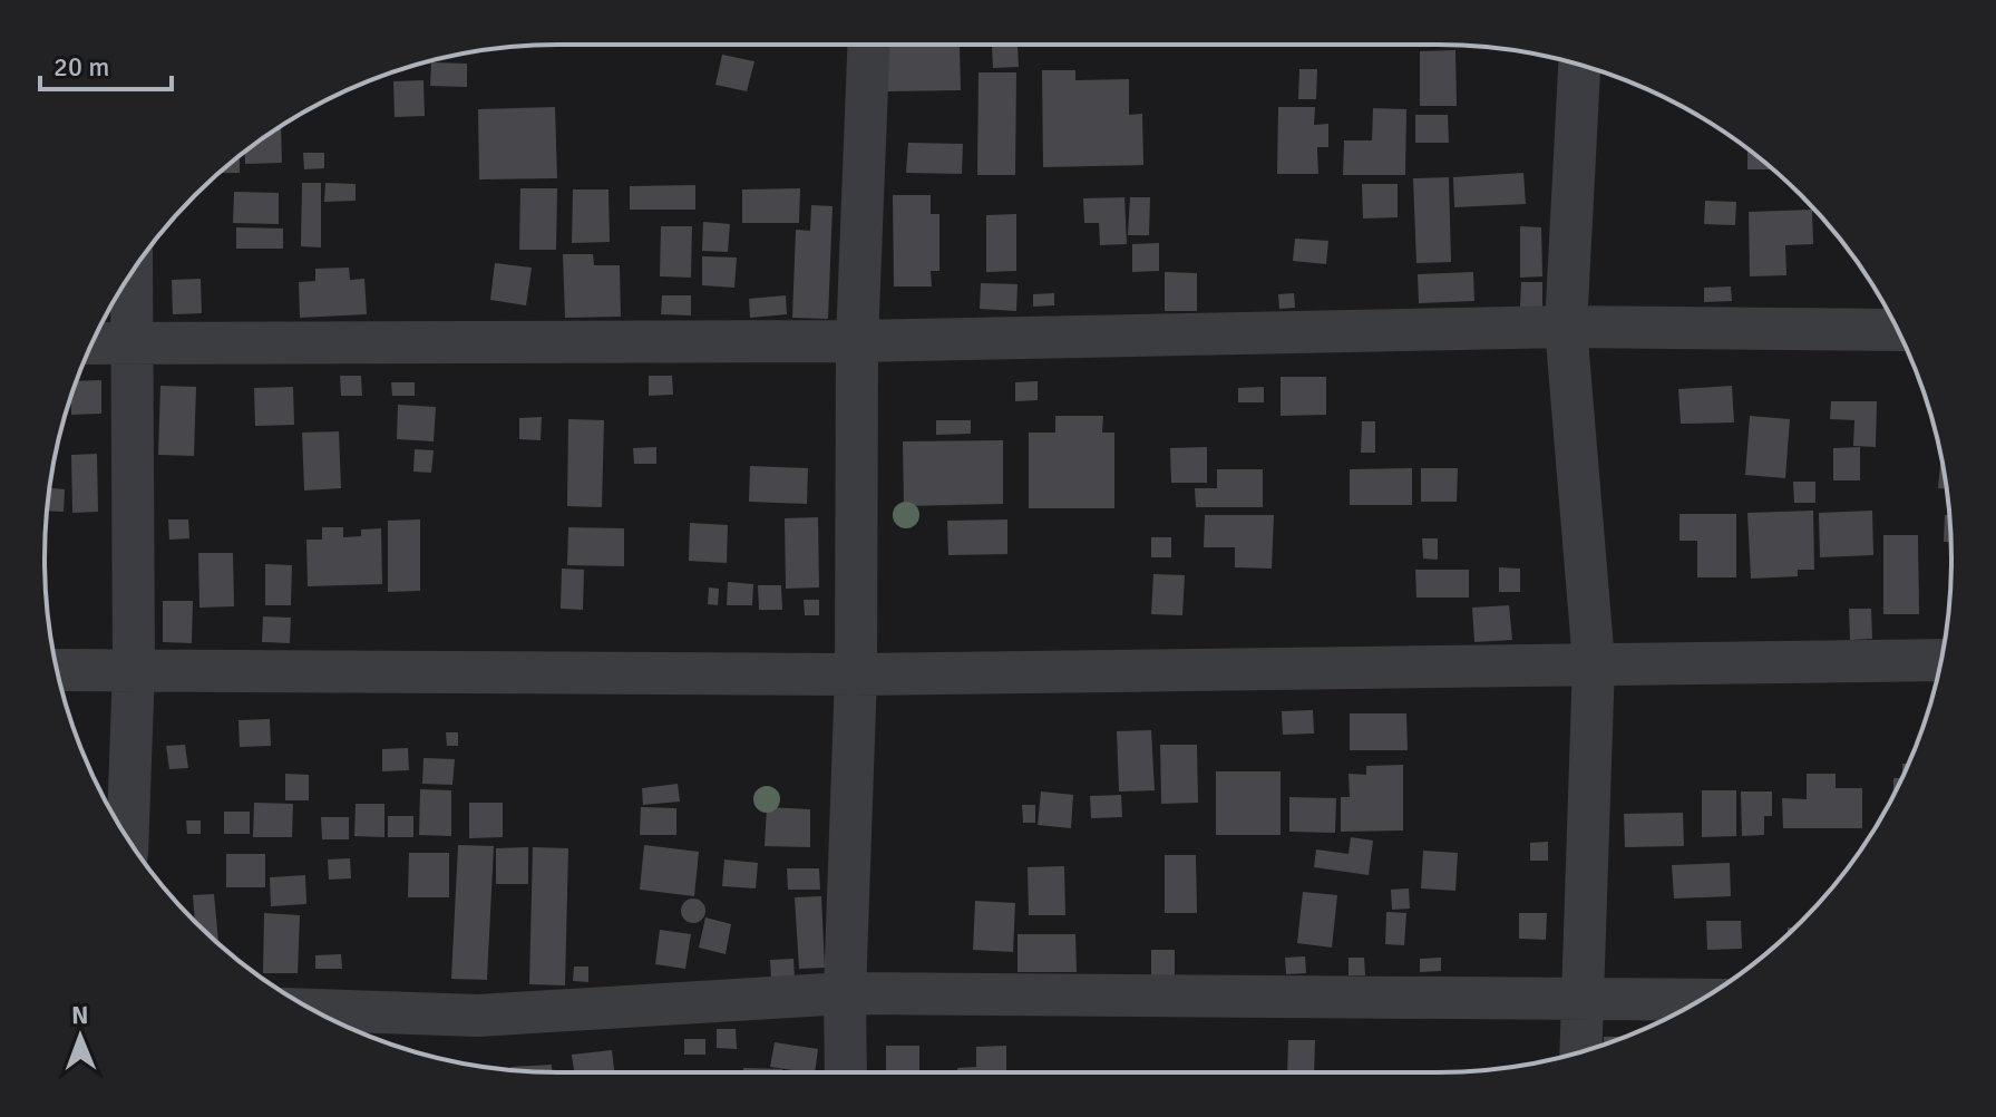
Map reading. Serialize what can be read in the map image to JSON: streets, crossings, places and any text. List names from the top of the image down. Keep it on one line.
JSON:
{"scale_bar":"20 m","north":"top"}
